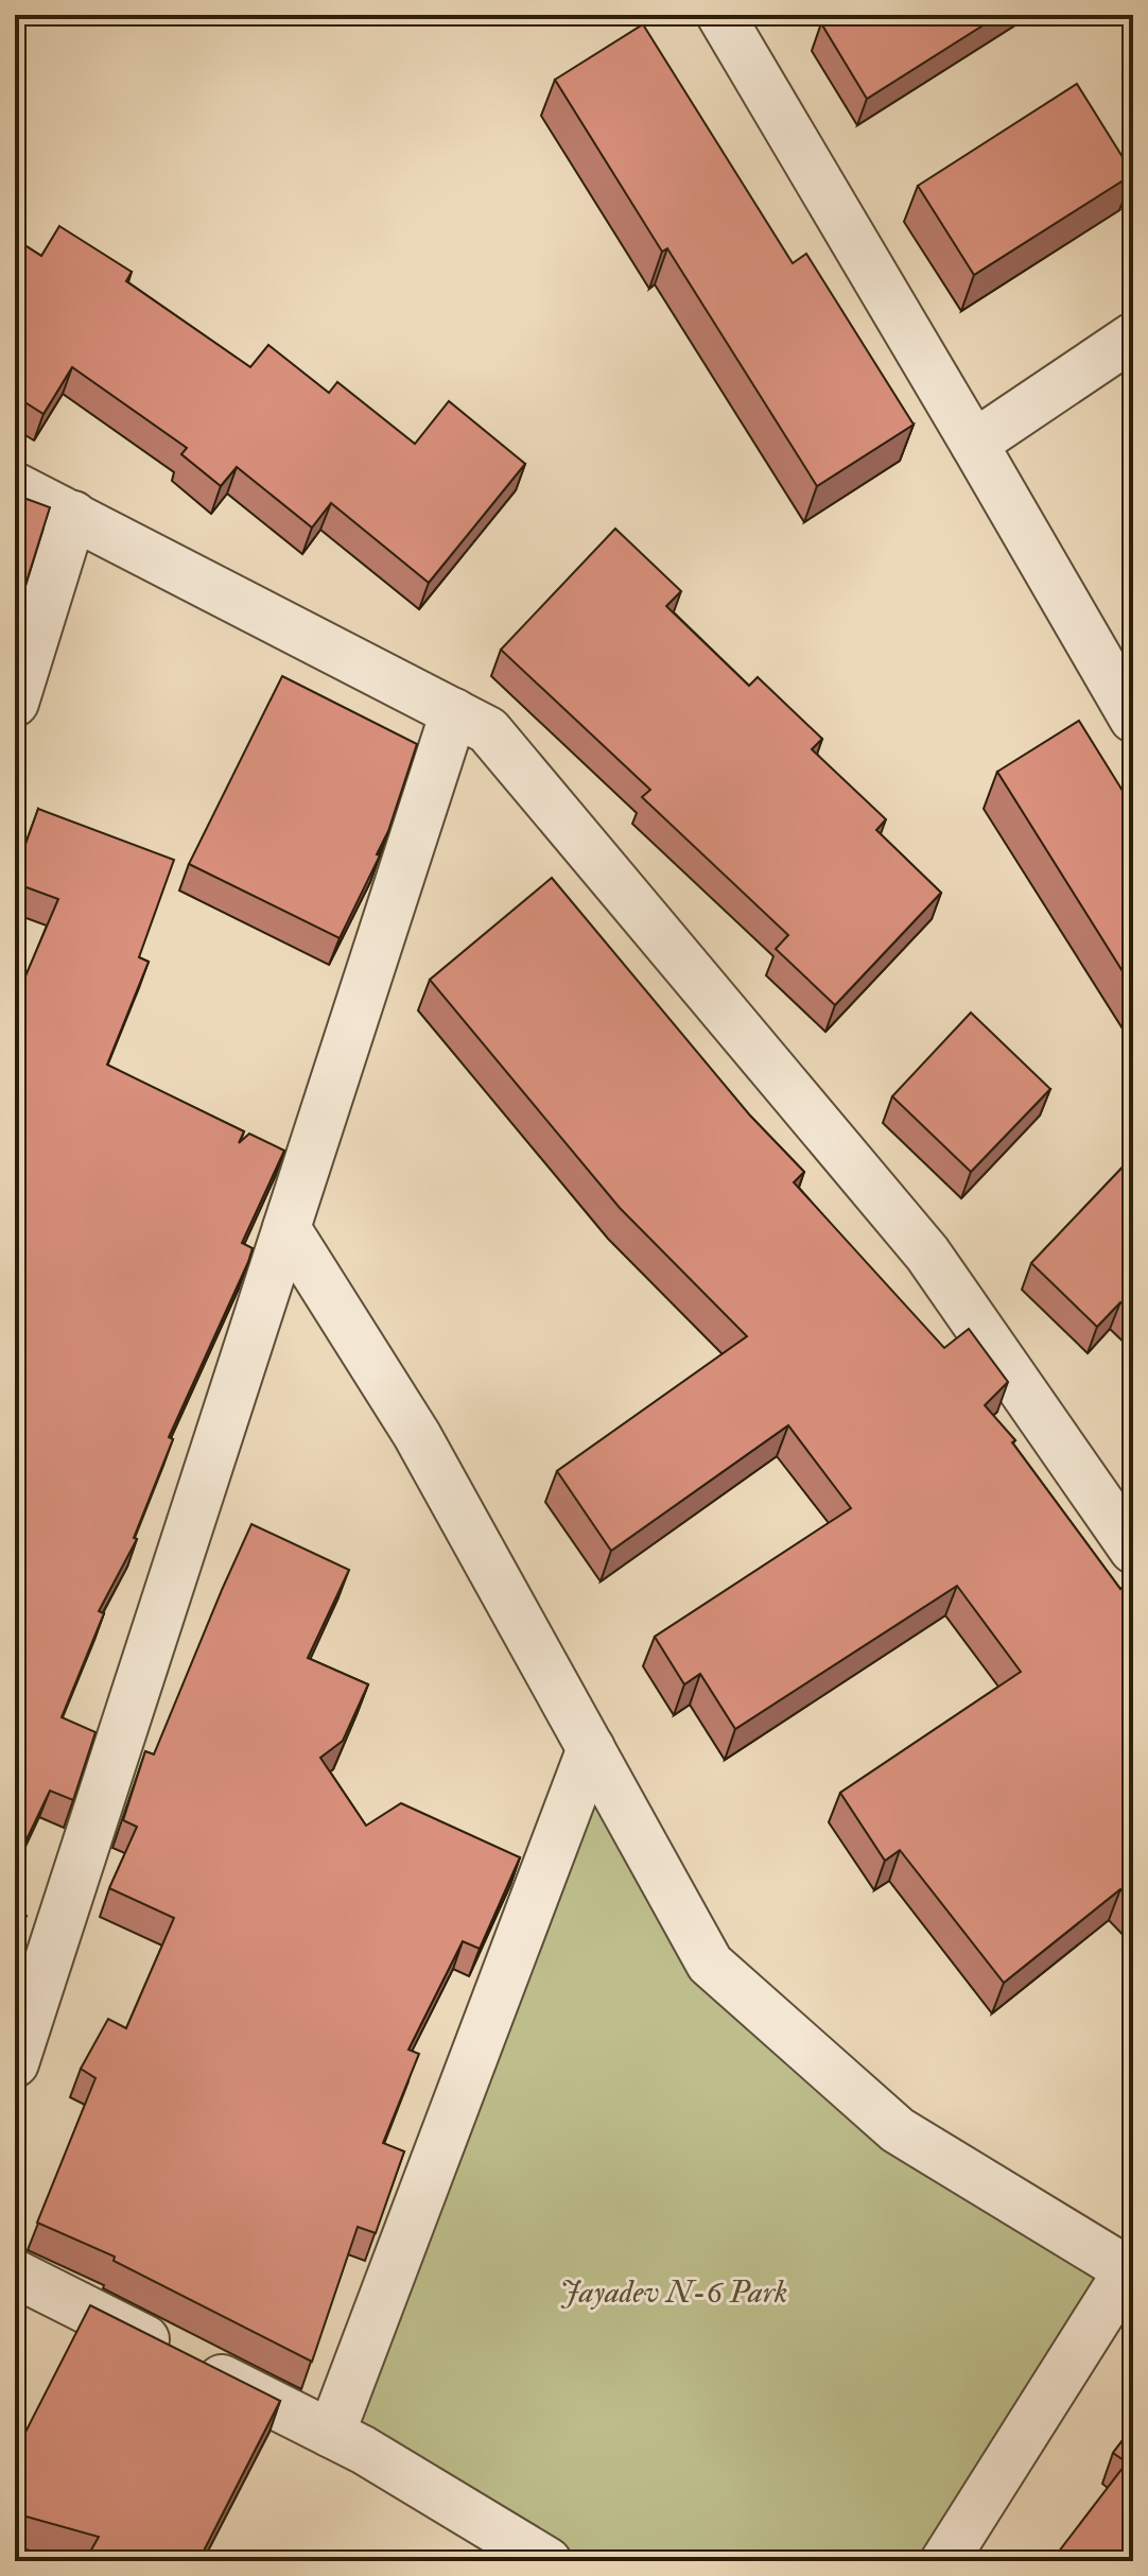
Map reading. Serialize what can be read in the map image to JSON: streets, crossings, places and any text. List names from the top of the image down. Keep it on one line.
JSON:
{"parks":["Jayadev N-6 Park"]}
